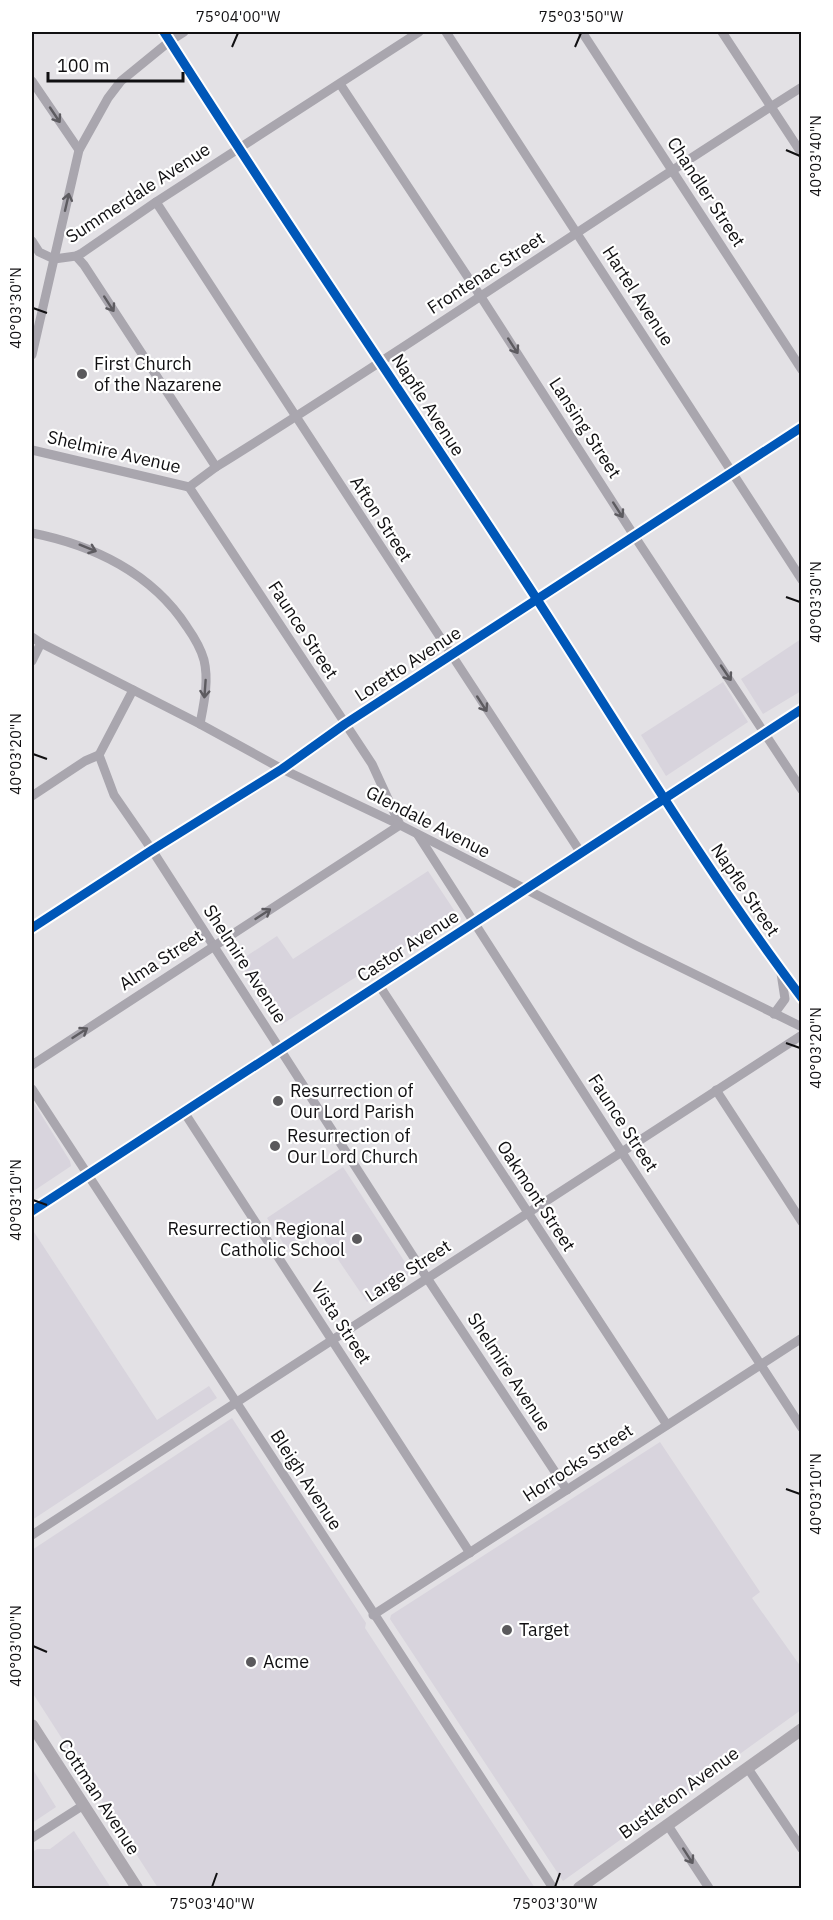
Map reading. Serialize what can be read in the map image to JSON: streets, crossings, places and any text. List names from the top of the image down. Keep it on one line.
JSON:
{"streets":{"main road":["Castor Avenue","Bustleton Avenue","Cottman Avenue"],"street":["Chandler Street","Summerdale Avenue","Frontenac Street","Hartel Avenue","Napfle Avenue","Lansing Street","Shelmire Avenue","Afton Street","Faunce Street","Loretto Avenue","Glendale Avenue","Napfle Street","Alma Street","Oakmont Street","Large Street","Vista Street","Horrocks Street","Bleigh Avenue"]},"crossings":[["Chandler Street","Frontenac Street"],["Summerdale Avenue","Napfle Avenue"],["Summerdale Avenue","Lansing Street"],["Summerdale Avenue","Afton Street"],["Frontenac Street","Hartel Avenue"],["Frontenac Street","Napfle Avenue"],["Frontenac Street","Lansing Street"],["Frontenac Street","Shelmire Avenue"],["Frontenac Street","Afton Street"],["Frontenac Street","Faunce Street"],["Hartel Avenue","Loretto Avenue"],["Napfle Avenue","Loretto Avenue"],["Napfle Avenue","Napfle Street"],["Napfle Avenue","Castor Avenue"],["Lansing Street","Loretto Avenue"],["Lansing Street","Castor Avenue"],["Shelmire Avenue","Faunce Street"],["Shelmire Avenue","Loretto Avenue"],["Shelmire Avenue","Castor Avenue"],["Shelmire Avenue","Alma Street"],["Shelmire Avenue","Large Street"],["Shelmire Avenue","Horrocks Street"],["Afton Street","Loretto Avenue"],["Afton Street","Castor Avenue"],["Faunce Street","Loretto Avenue"],["Faunce Street","Glendale Avenue"],["Faunce Street","Castor Avenue"],["Faunce Street","Alma Street"],["Faunce Street","Large Street"],["Faunce Street","Horrocks Street"],["Loretto Avenue","Glendale Avenue"],["Glendale Avenue","Napfle Street"],["Glendale Avenue","Castor Avenue"],["Glendale Avenue","Alma Street"],["Napfle Street","Castor Avenue"],["Castor Avenue","Oakmont Street"],["Castor Avenue","Vista Street"],["Castor Avenue","Bleigh Avenue"],["Oakmont Street","Large Street"],["Oakmont Street","Horrocks Street"],["Large Street","Vista Street"],["Large Street","Bleigh Avenue"],["Vista Street","Horrocks Street"],["Horrocks Street","Bleigh Avenue"]],"one_way":["Lansing Street","Alma Street"],"places":["First Church of the Nazarene","Resurrection of Our Lord Parish","Resurrection of Our Lord Church","Resurrection Regional Catholic School","Target","Acme"],"scale_bar":"100 m","coordinates":["75°04'00\"W","75°03'50\"W","40°03'40\"N","40°03'30\"N","40°03'20\"N","40°03'10\"N","40°03'00\"N","75°03'40\"W","75°03'30\"W"]}
